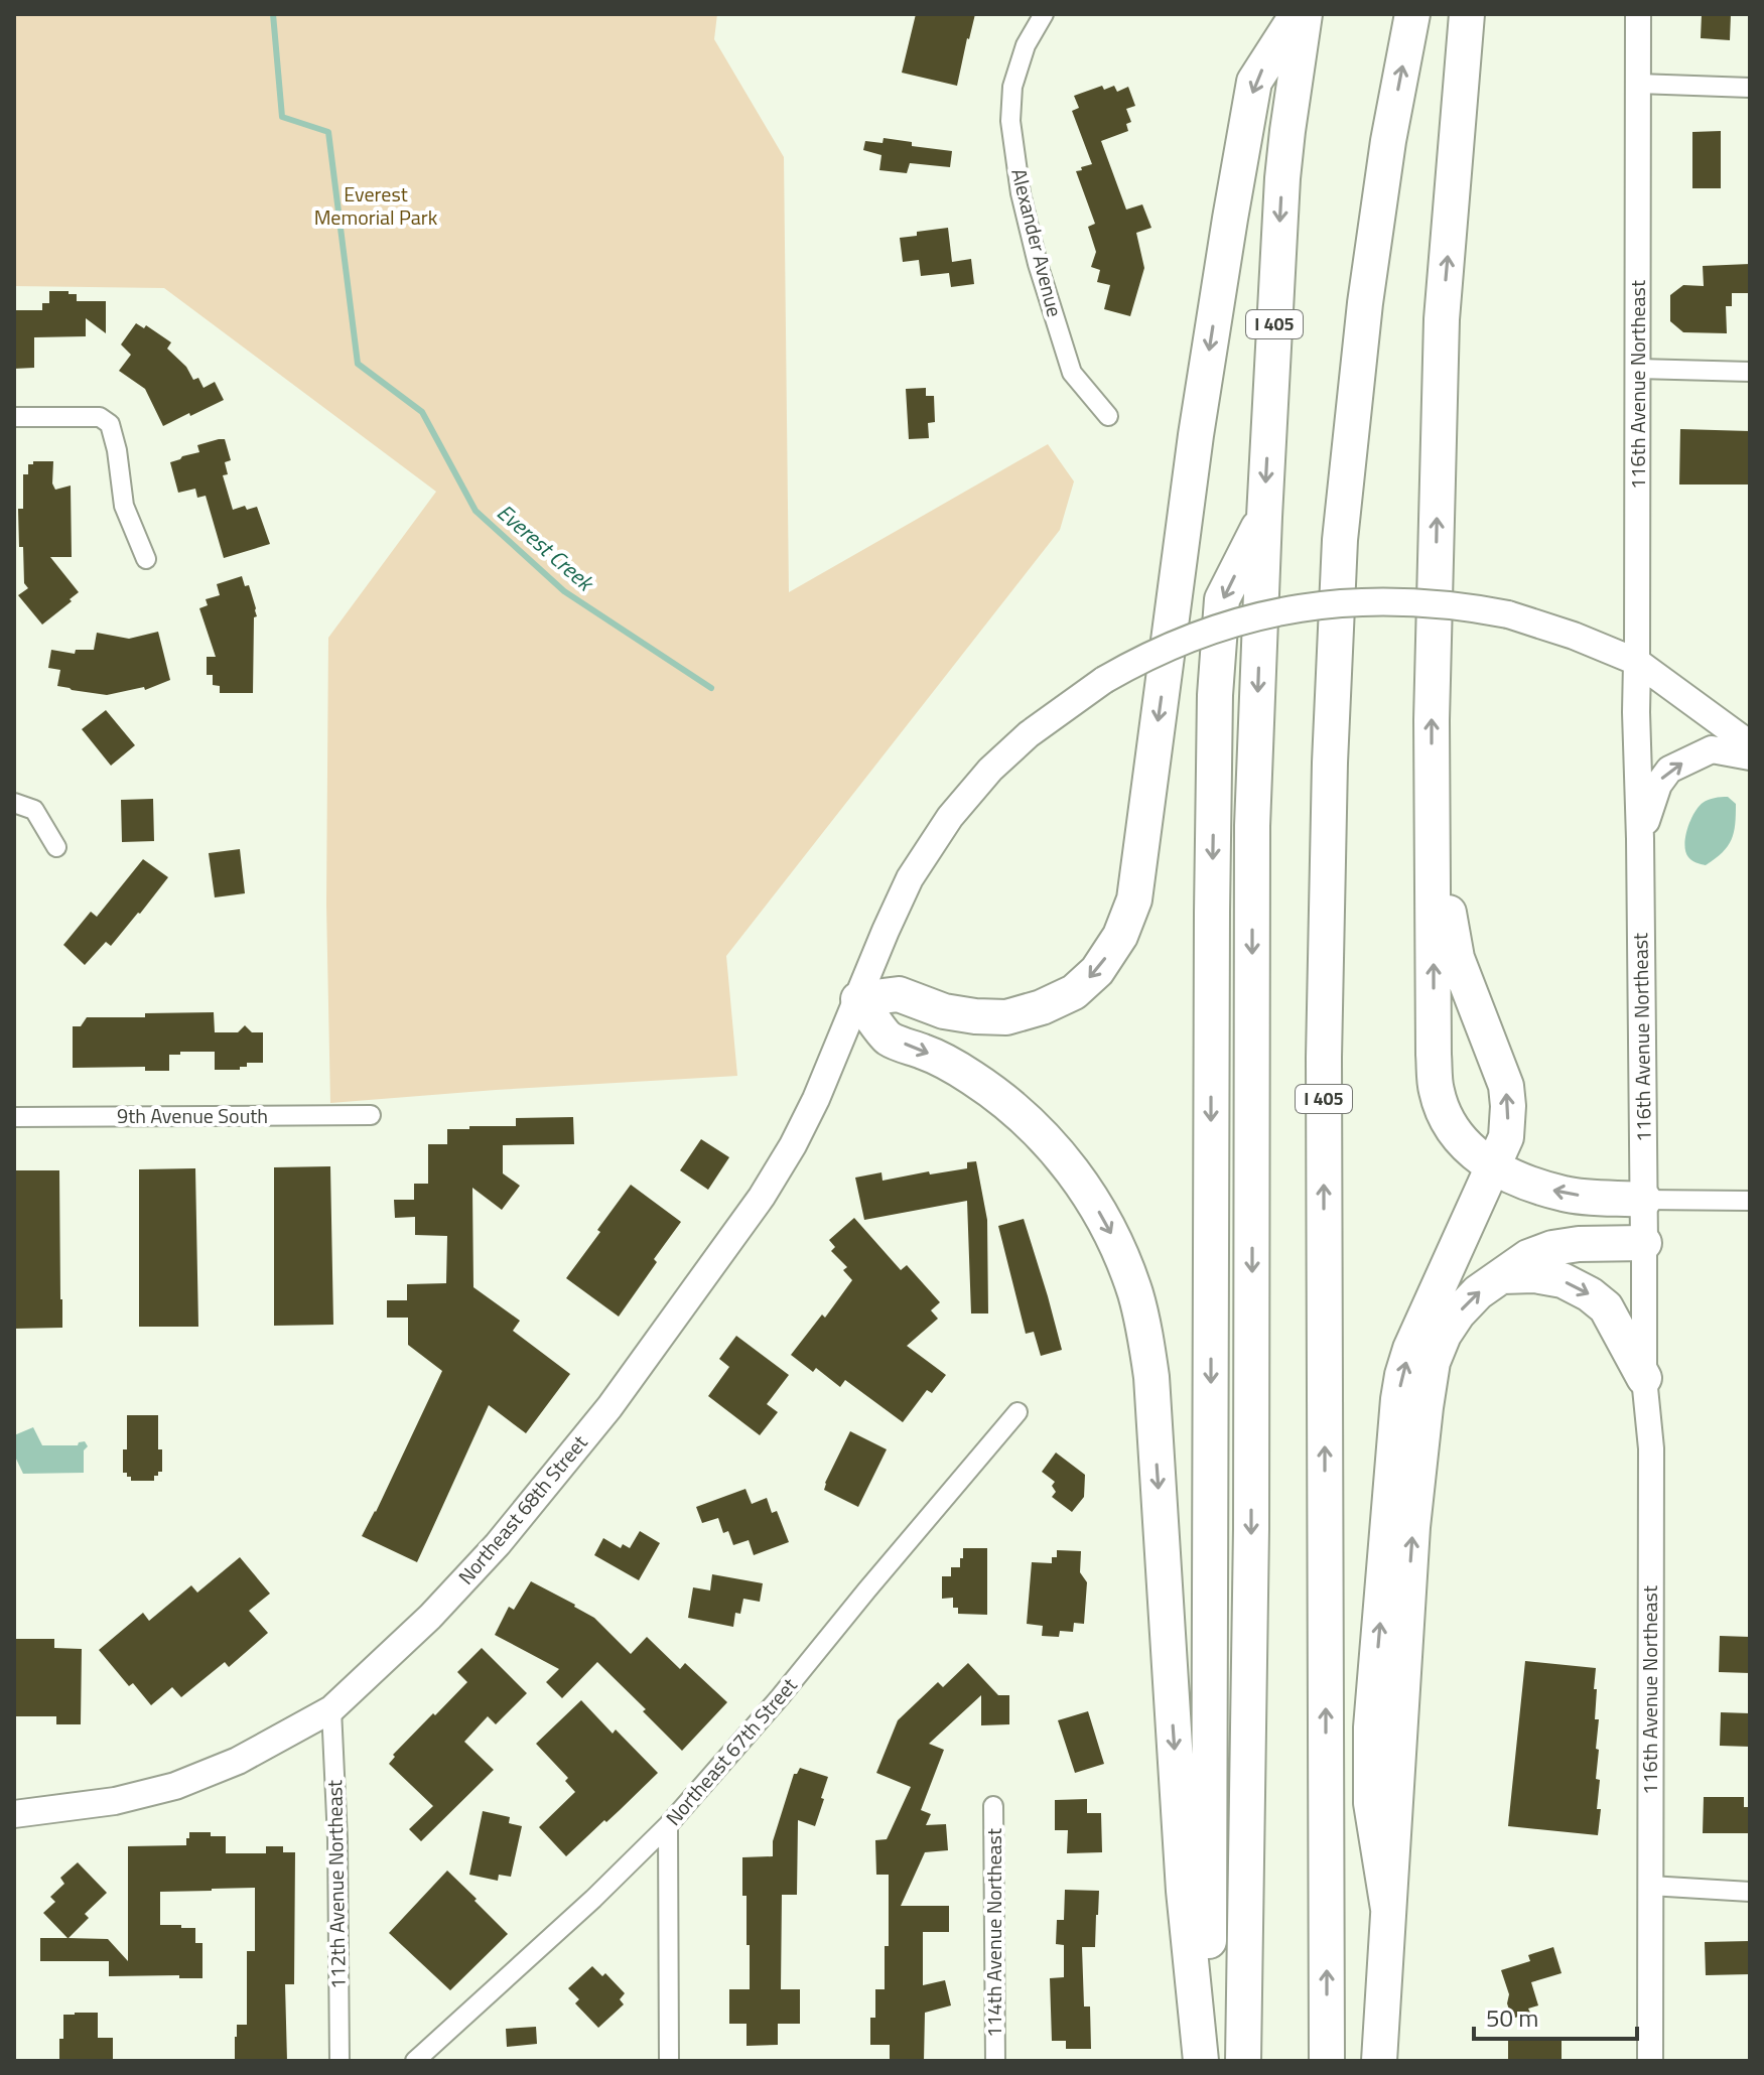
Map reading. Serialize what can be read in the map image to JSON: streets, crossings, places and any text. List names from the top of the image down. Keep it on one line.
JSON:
{"streets":{"highway":["I 405"],"main road":["116th Avenue Northeast","Northeast 68th Street"],"street":["Alexander Avenue","9th Avenue South","Northeast 67th Street","112th Avenue Northeast","114th Avenue Northeast"]},"crossings":[["116th Avenue Northeast","Northeast 68th Street"],["Northeast 68th Street","112th Avenue Northeast"]],"water":["Everest Creek"],"parks":["Everest Memorial Park"],"scale_bar":"50 m"}
